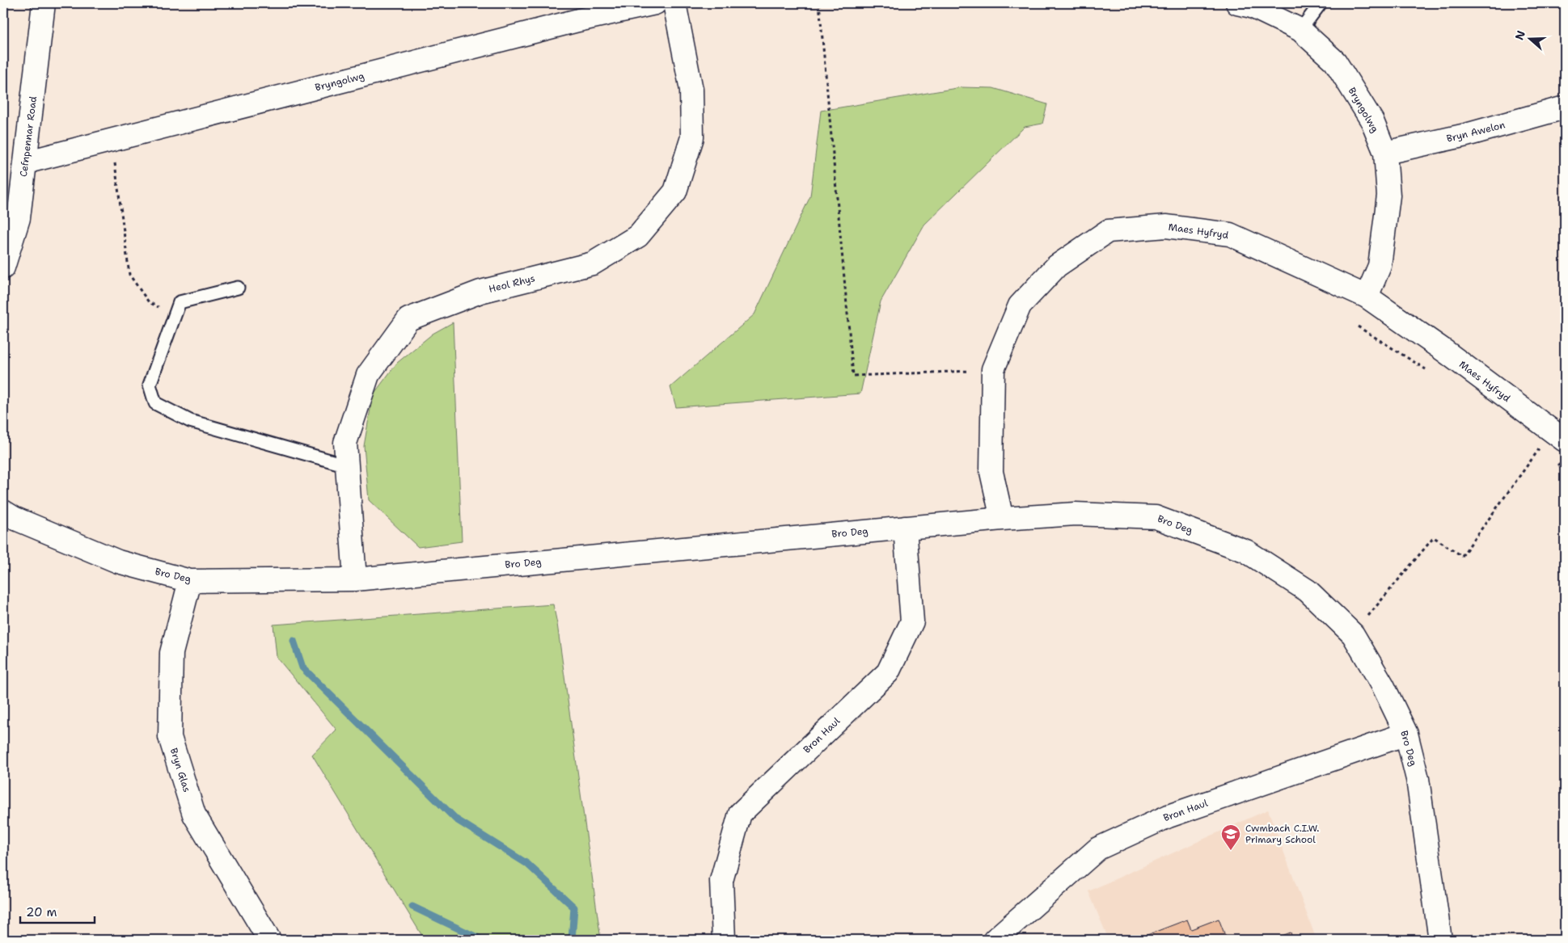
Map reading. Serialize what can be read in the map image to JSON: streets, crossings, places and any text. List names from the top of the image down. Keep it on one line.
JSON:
{"streets":{"street":["Bryngolwg","Bryn Awelon","Cefnpennar Road","Maes Hyfryd","Heol Rhys","Bro Deg","Bron Haul","Bryn Glas"]},"crossings":[["Bryngolwg","Bryn Awelon"],["Bryngolwg","Cefnpennar Road"],["Bryngolwg","Maes Hyfryd"],["Maes Hyfryd","Bro Deg"],["Heol Rhys","Bro Deg"],["Bro Deg","Bron Haul"],["Bro Deg","Bryn Glas"]],"places":{"school or university":["Cwmbach C.I.W. Primary School"]},"scale_bar":"20 m","north":"left"}
